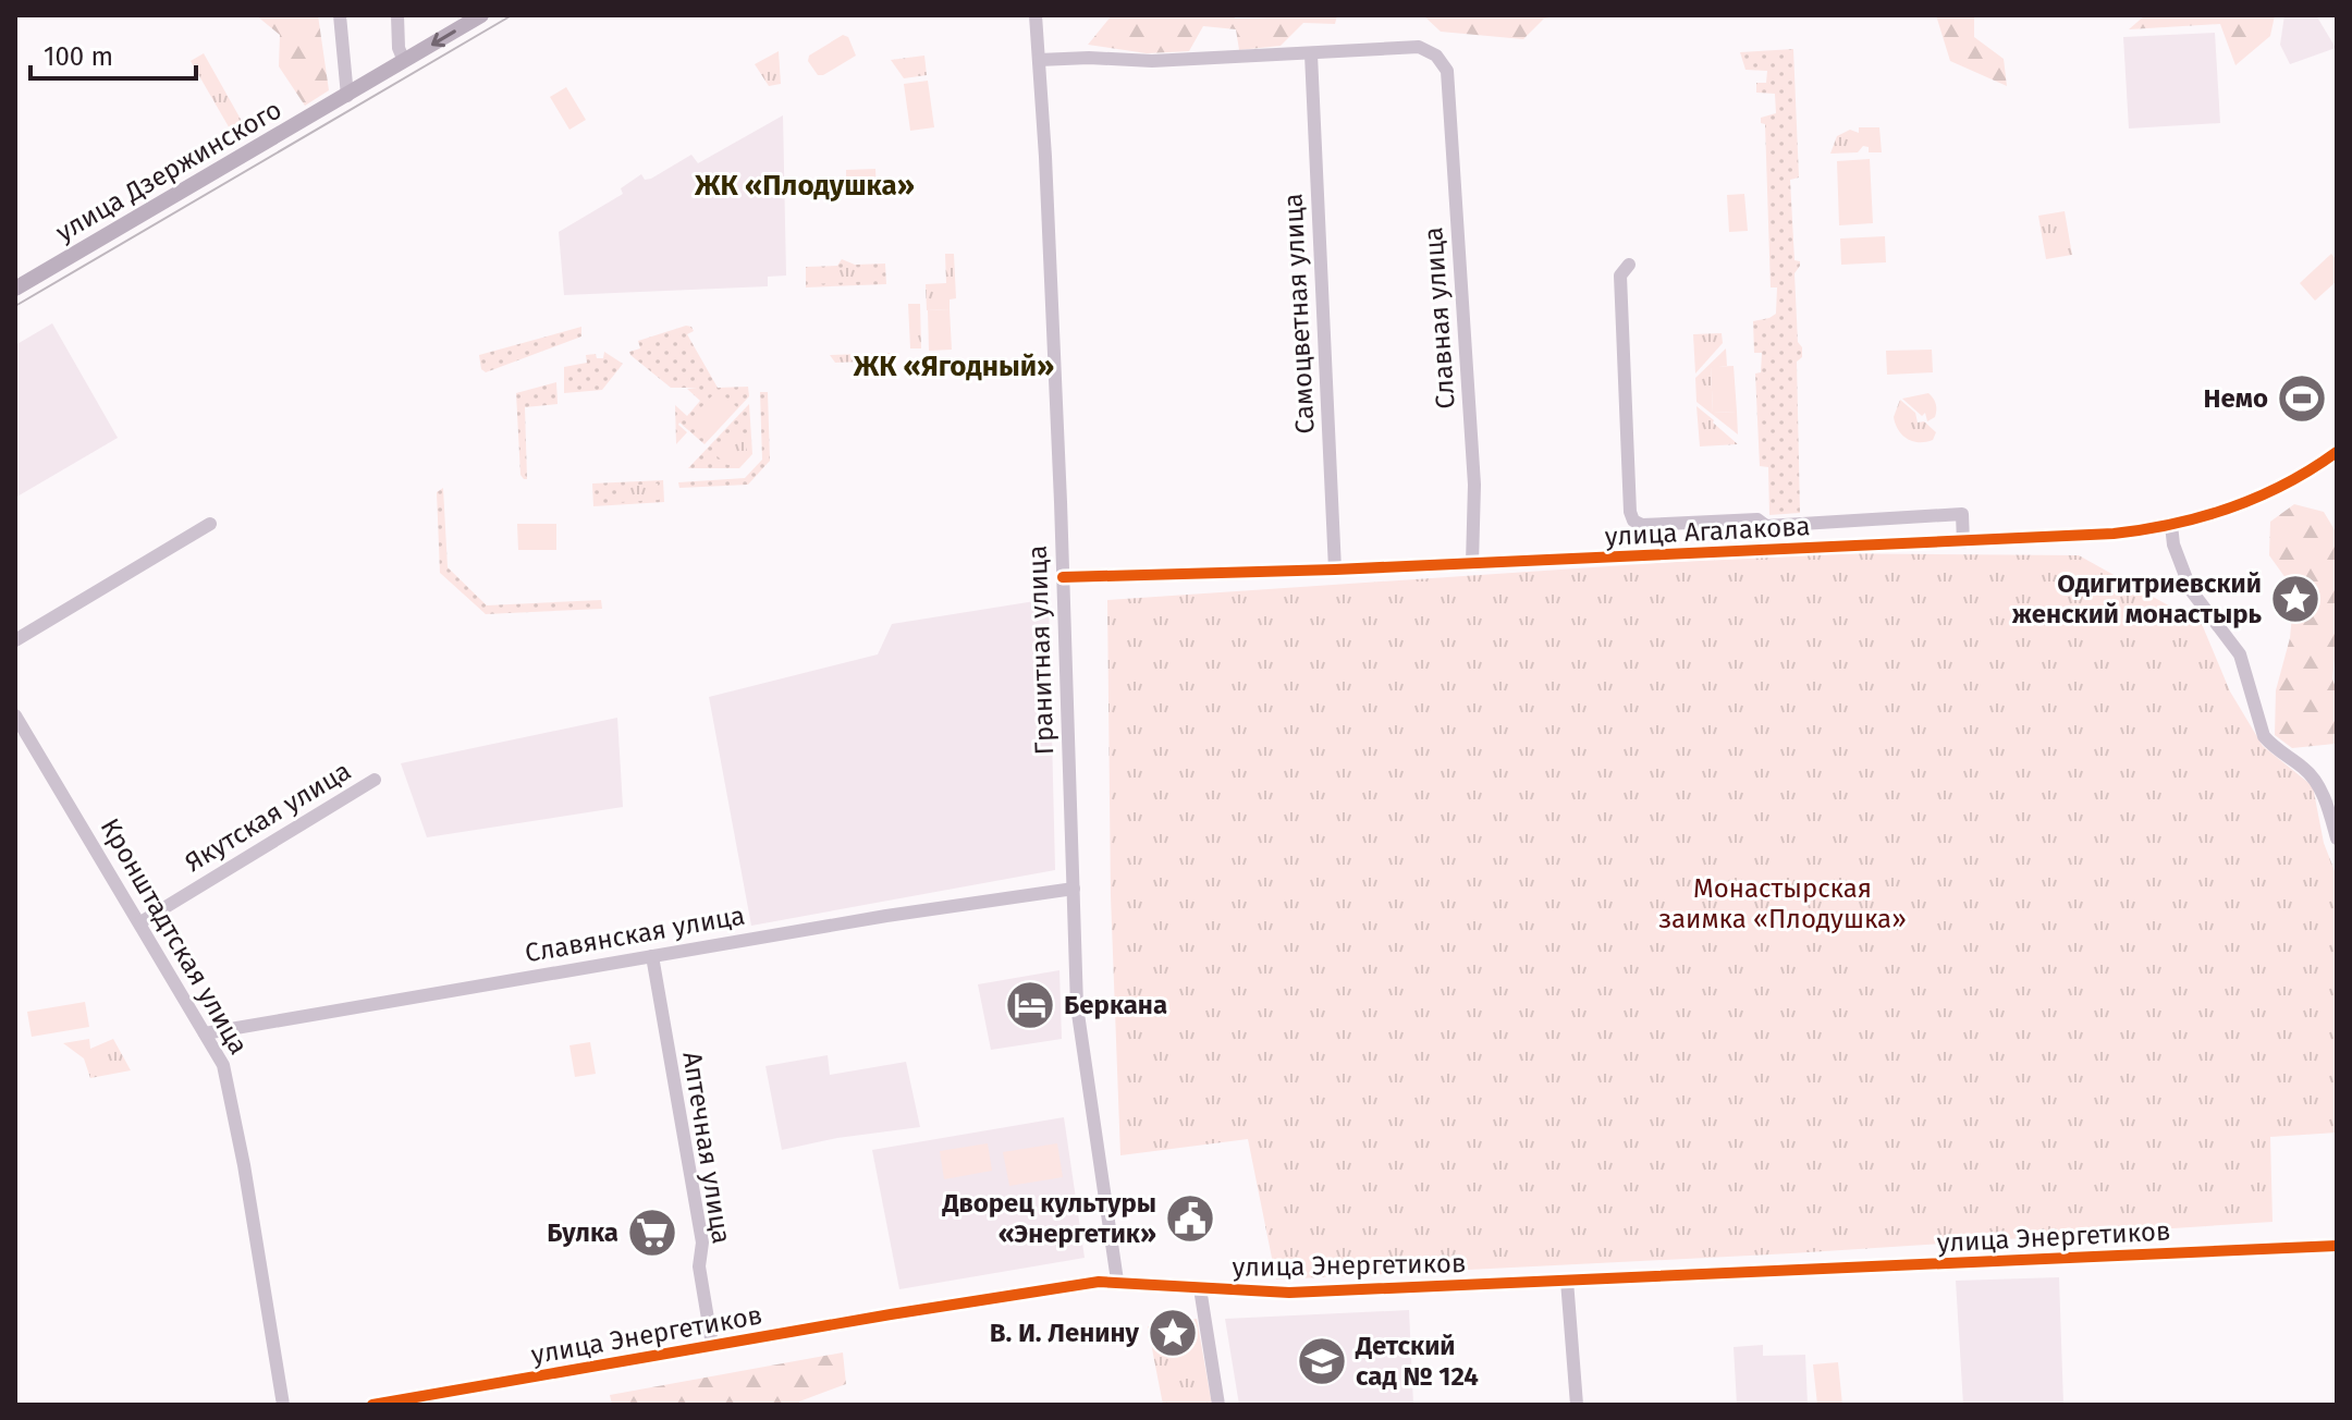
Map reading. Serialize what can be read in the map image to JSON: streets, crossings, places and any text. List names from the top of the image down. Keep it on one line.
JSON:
{"streets":{"main road":["улица Дзержинского"],"street":["Самоцветная улица","Славная улица","улица Агалакова","Гранитная улица","Якутская улица","Славянская улица","Кронштадтская улица","Аптечная улица","улица Энергетиков"]},"crossings":[["Самоцветная улица","Славная улица"],["Самоцветная улица","улица Агалакова"],["Славная улица","улица Агалакова"],["улица Агалакова","Гранитная улица"],["Гранитная улица","Славянская улица"],["Гранитная улица","улица Энергетиков"],["Якутская улица","Кронштадтская улица"],["Славянская улица","Кронштадтская улица"],["Славянская улица","Аптечная улица"],["Аптечная улица","улица Энергетиков"]],"districts":["ЖК «Плодушка»","ЖК «Ягодный»"],"parks":["Монастырская заимка «Плодушка»"],"places":{"sports":["Немо"],"place":["Одигитриевский женский монастырь","В. И. Ленину"],"hotel":["Беркана"],"public building":["Дворец культуры «Энергетик»"],"supermarket":["Булка"],"school or university":["Детский сад № 124"]},"scale_bar":"100 m"}
